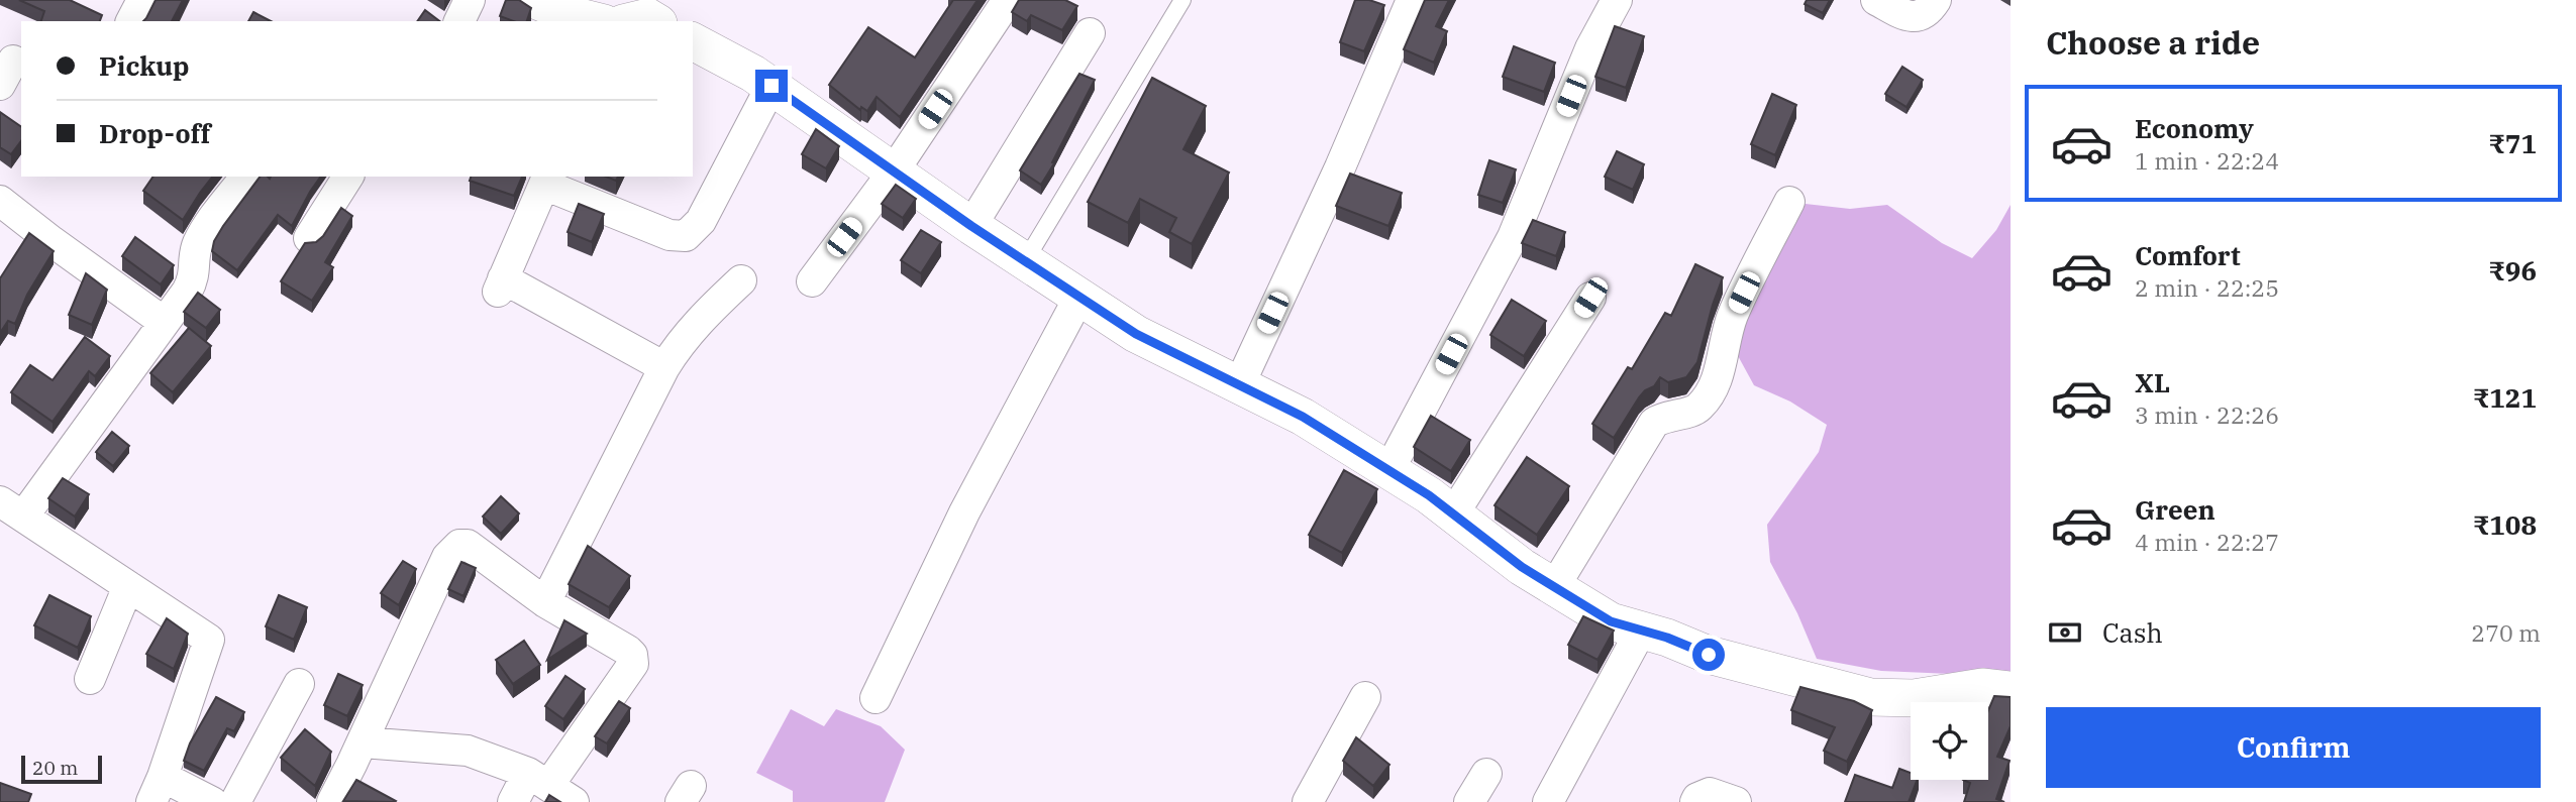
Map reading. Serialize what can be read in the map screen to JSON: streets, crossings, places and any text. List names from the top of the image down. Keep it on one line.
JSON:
{"scale_bar":"20 m","page":{"heading":"Choose a ride","banner":["Pickup","Drop-off"],"list":[{"name":"Economy","note":"1 min · 22:24","value":"₹71"},{"name":"Comfort","note":"2 min · 22:25","value":"₹96"},{"name":"XL","note":"3 min · 22:26","value":"₹121"},{"name":"Green","note":"4 min · 22:27","value":"₹108"}],"pay":["Cash","270 m"],"buttons":"Confirm","scale":"20 m"}}
